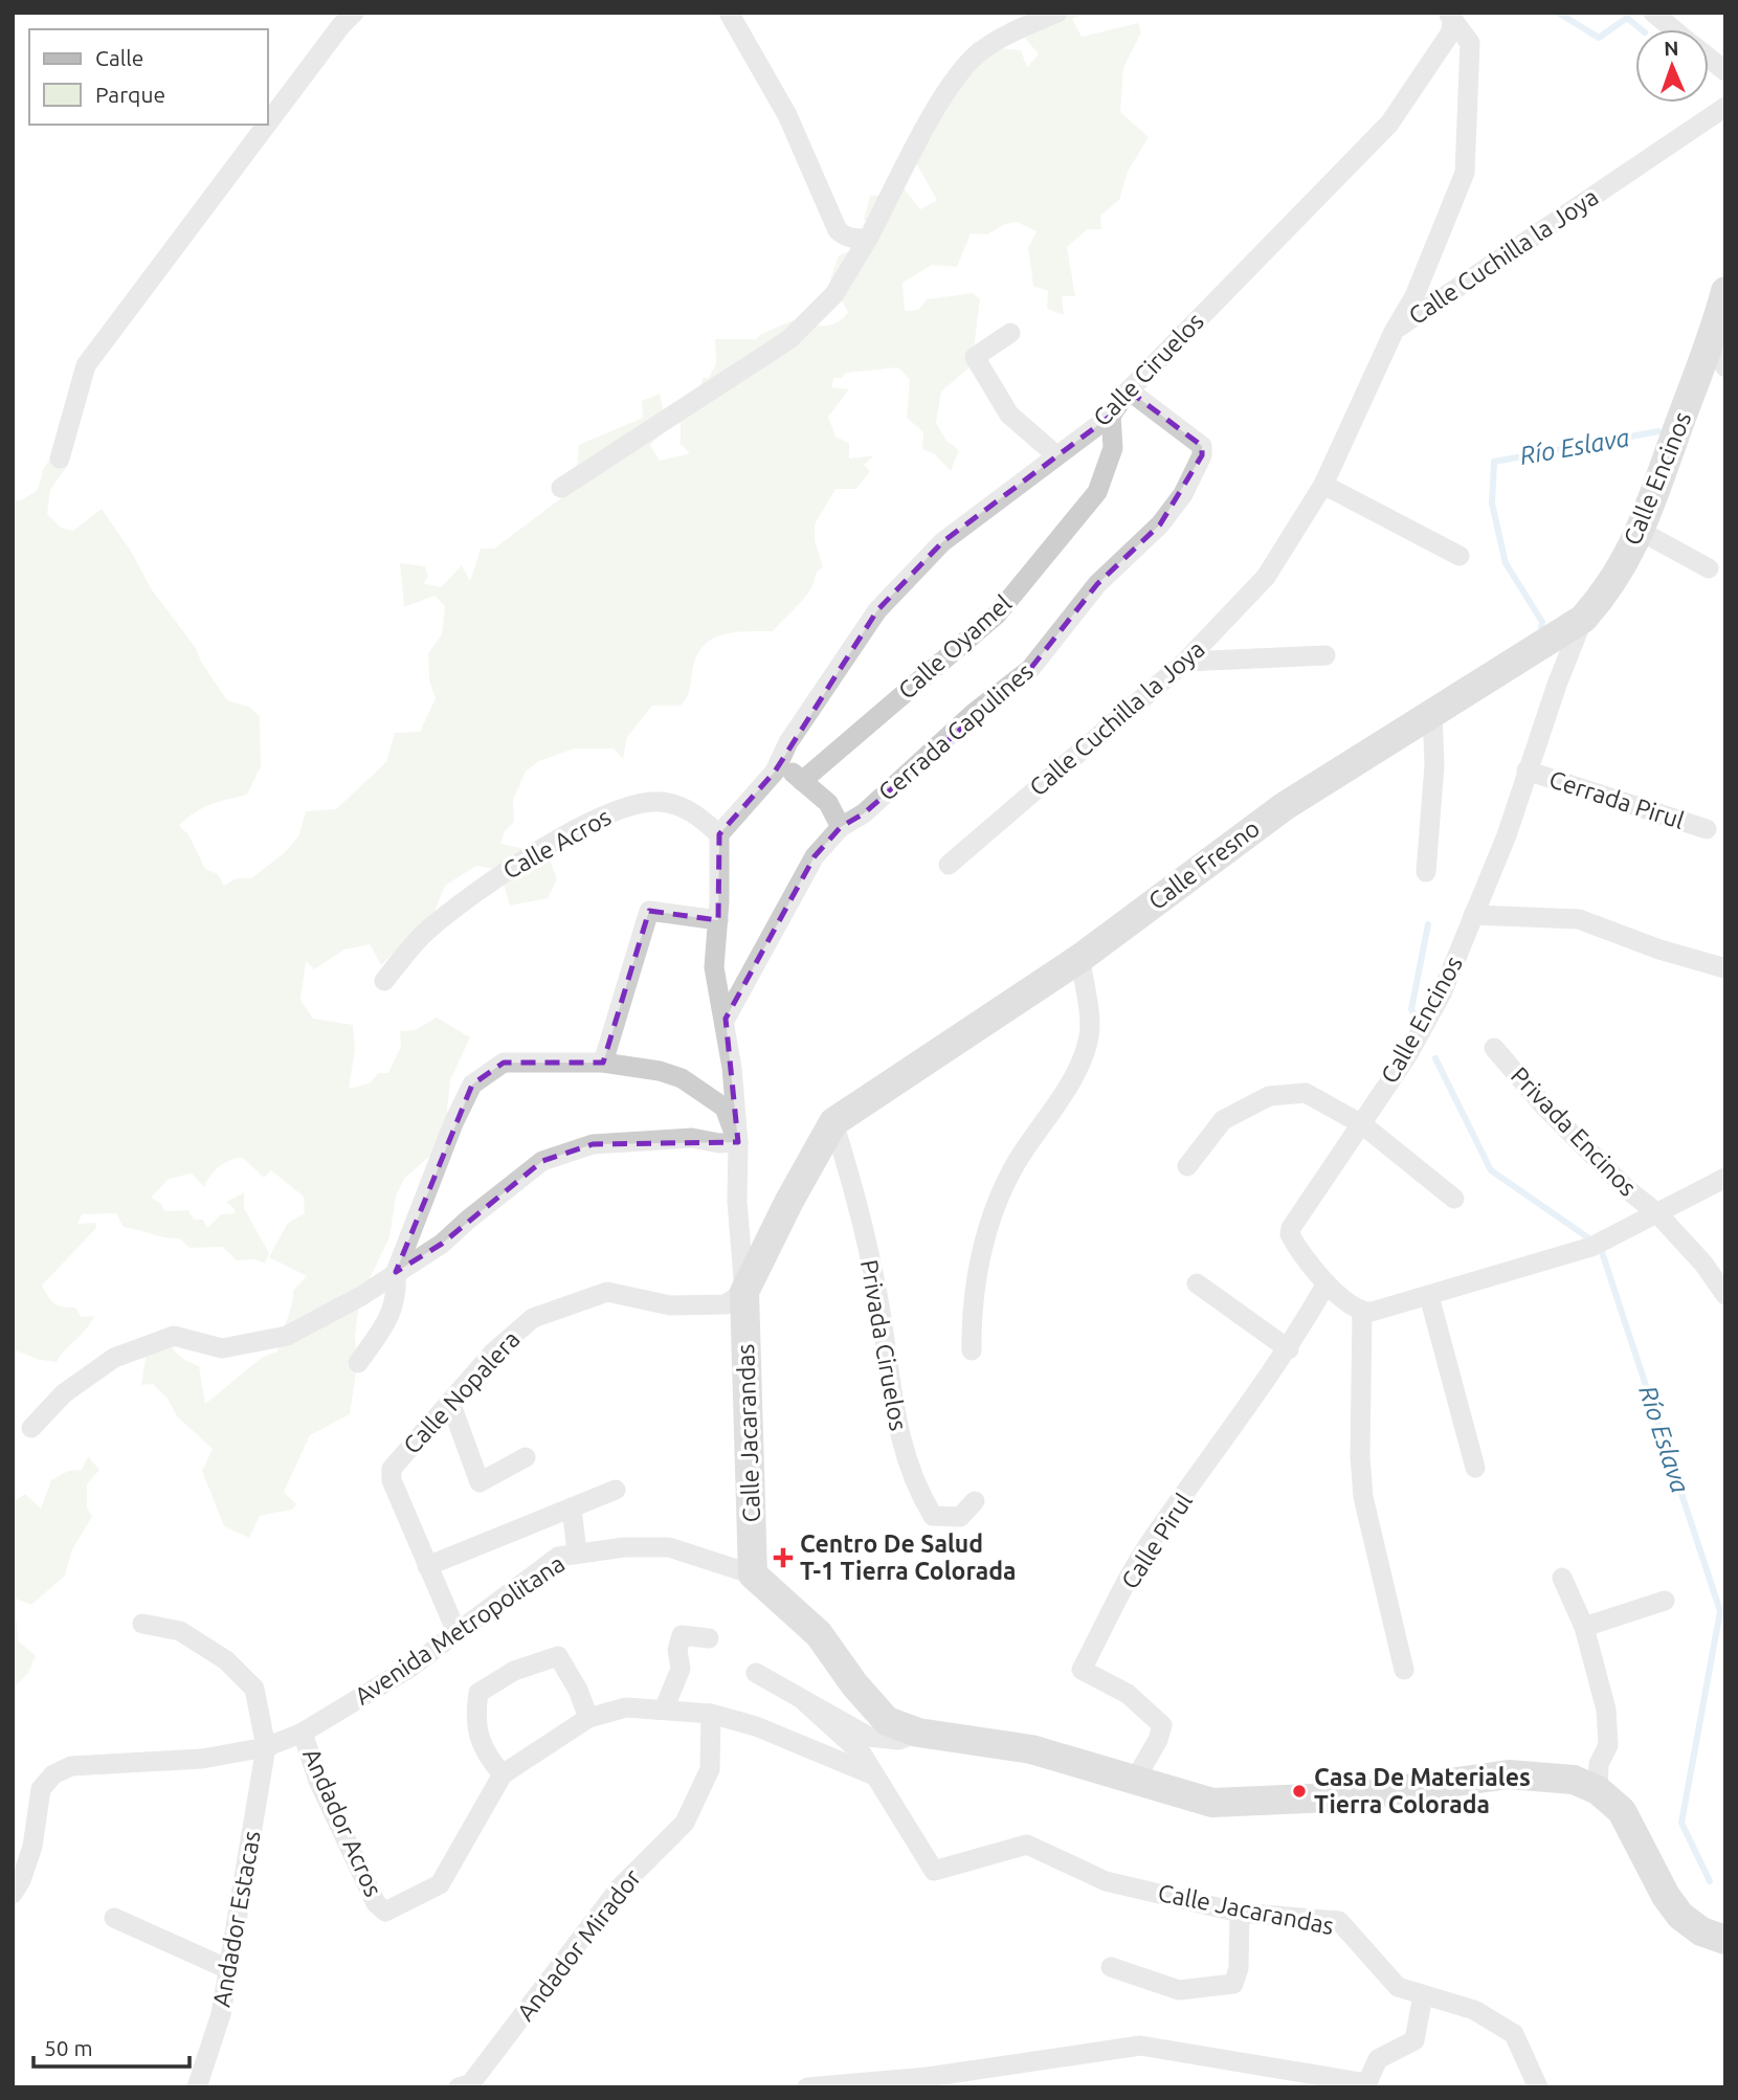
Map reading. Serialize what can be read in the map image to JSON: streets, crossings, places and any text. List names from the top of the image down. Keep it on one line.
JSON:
{"streets":{"street":["Calle Cuchilla la Joya","Calle Ciruelos","Calle Encinos","Calle Oyamel","Cerrada Capulines","Cerrada Pirul","Calle Acros","Calle Fresno","Privada Encinos","Privada Ciruelos","Calle Nopalera","Calle Jacarandas","Calle Pirul","Avenida Metropolitana","Andador Acros","Andador Estacas","Andador Mirador"]},"crossings":[["Calle Cuchilla la Joya","Calle Ciruelos"],["Calle Ciruelos","Calle Oyamel"],["Calle Ciruelos","Cerrada Capulines"],["Calle Encinos","Cerrada Pirul"],["Calle Encinos","Calle Fresno"],["Calle Encinos","Calle Pirul"],["Cerrada Capulines","Calle Jacarandas"],["Calle Acros","Calle Jacarandas"],["Calle Fresno","Privada Ciruelos"],["Calle Fresno","Calle Jacarandas"],["Privada Ciruelos","Calle Jacarandas"],["Calle Nopalera","Calle Jacarandas"],["Calle Nopalera","Avenida Metropolitana"],["Calle Jacarandas","Avenida Metropolitana"],["Calle Pirul","Avenida Metropolitana"],["Avenida Metropolitana","Andador Acros"],["Avenida Metropolitana","Andador Estacas"]],"water":["Río Eslava"],"places":{"health":["Centro De Salud T-1 Tierra Colorada"],"other":["Casa De Materiales Tierra Colorada"]},"legend":["Calle","Parque"],"scale_bar":"50 m","north":"top"}
